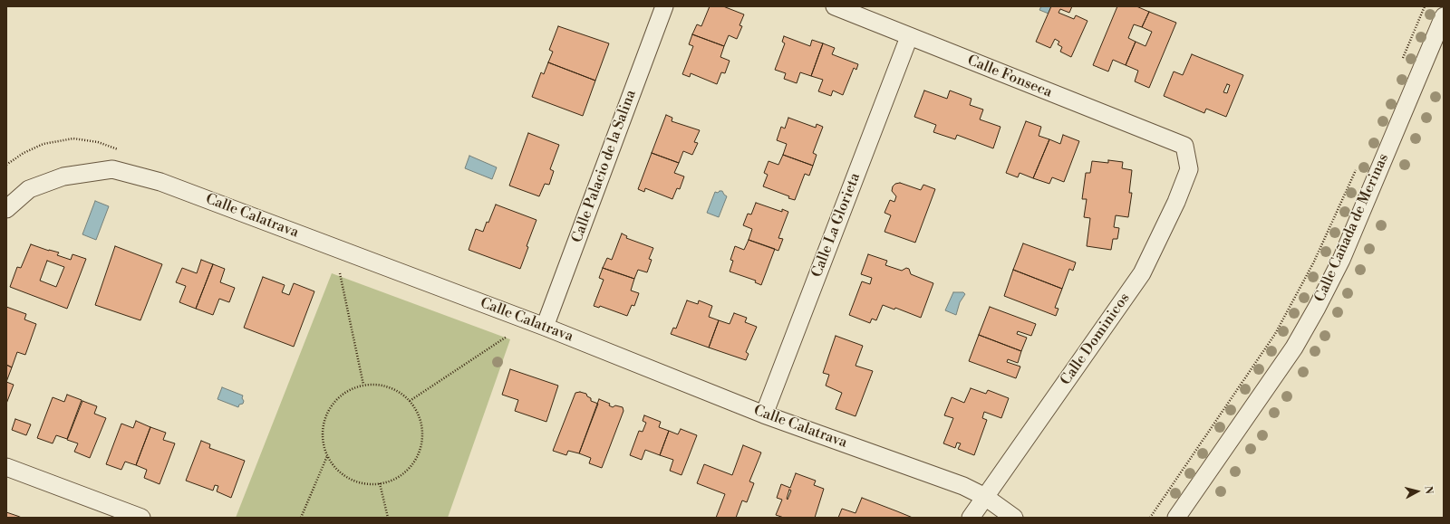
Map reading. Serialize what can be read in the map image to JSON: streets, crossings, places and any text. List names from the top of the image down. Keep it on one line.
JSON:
{"streets":{"street":["Calle Fonseca","Calle Palacio de la Salina","Calle Calatrava","Calle La Glorieta","Calle Cañada de Merinas","Calle Dominicos"]},"crossings":[["Calle Fonseca","Calle La Glorieta"],["Calle Fonseca","Calle Dominicos"],["Calle Palacio de la Salina","Calle Calatrava"],["Calle Calatrava","Calle La Glorieta"],["Calle Calatrava","Calle Dominicos"]],"north":"right"}
